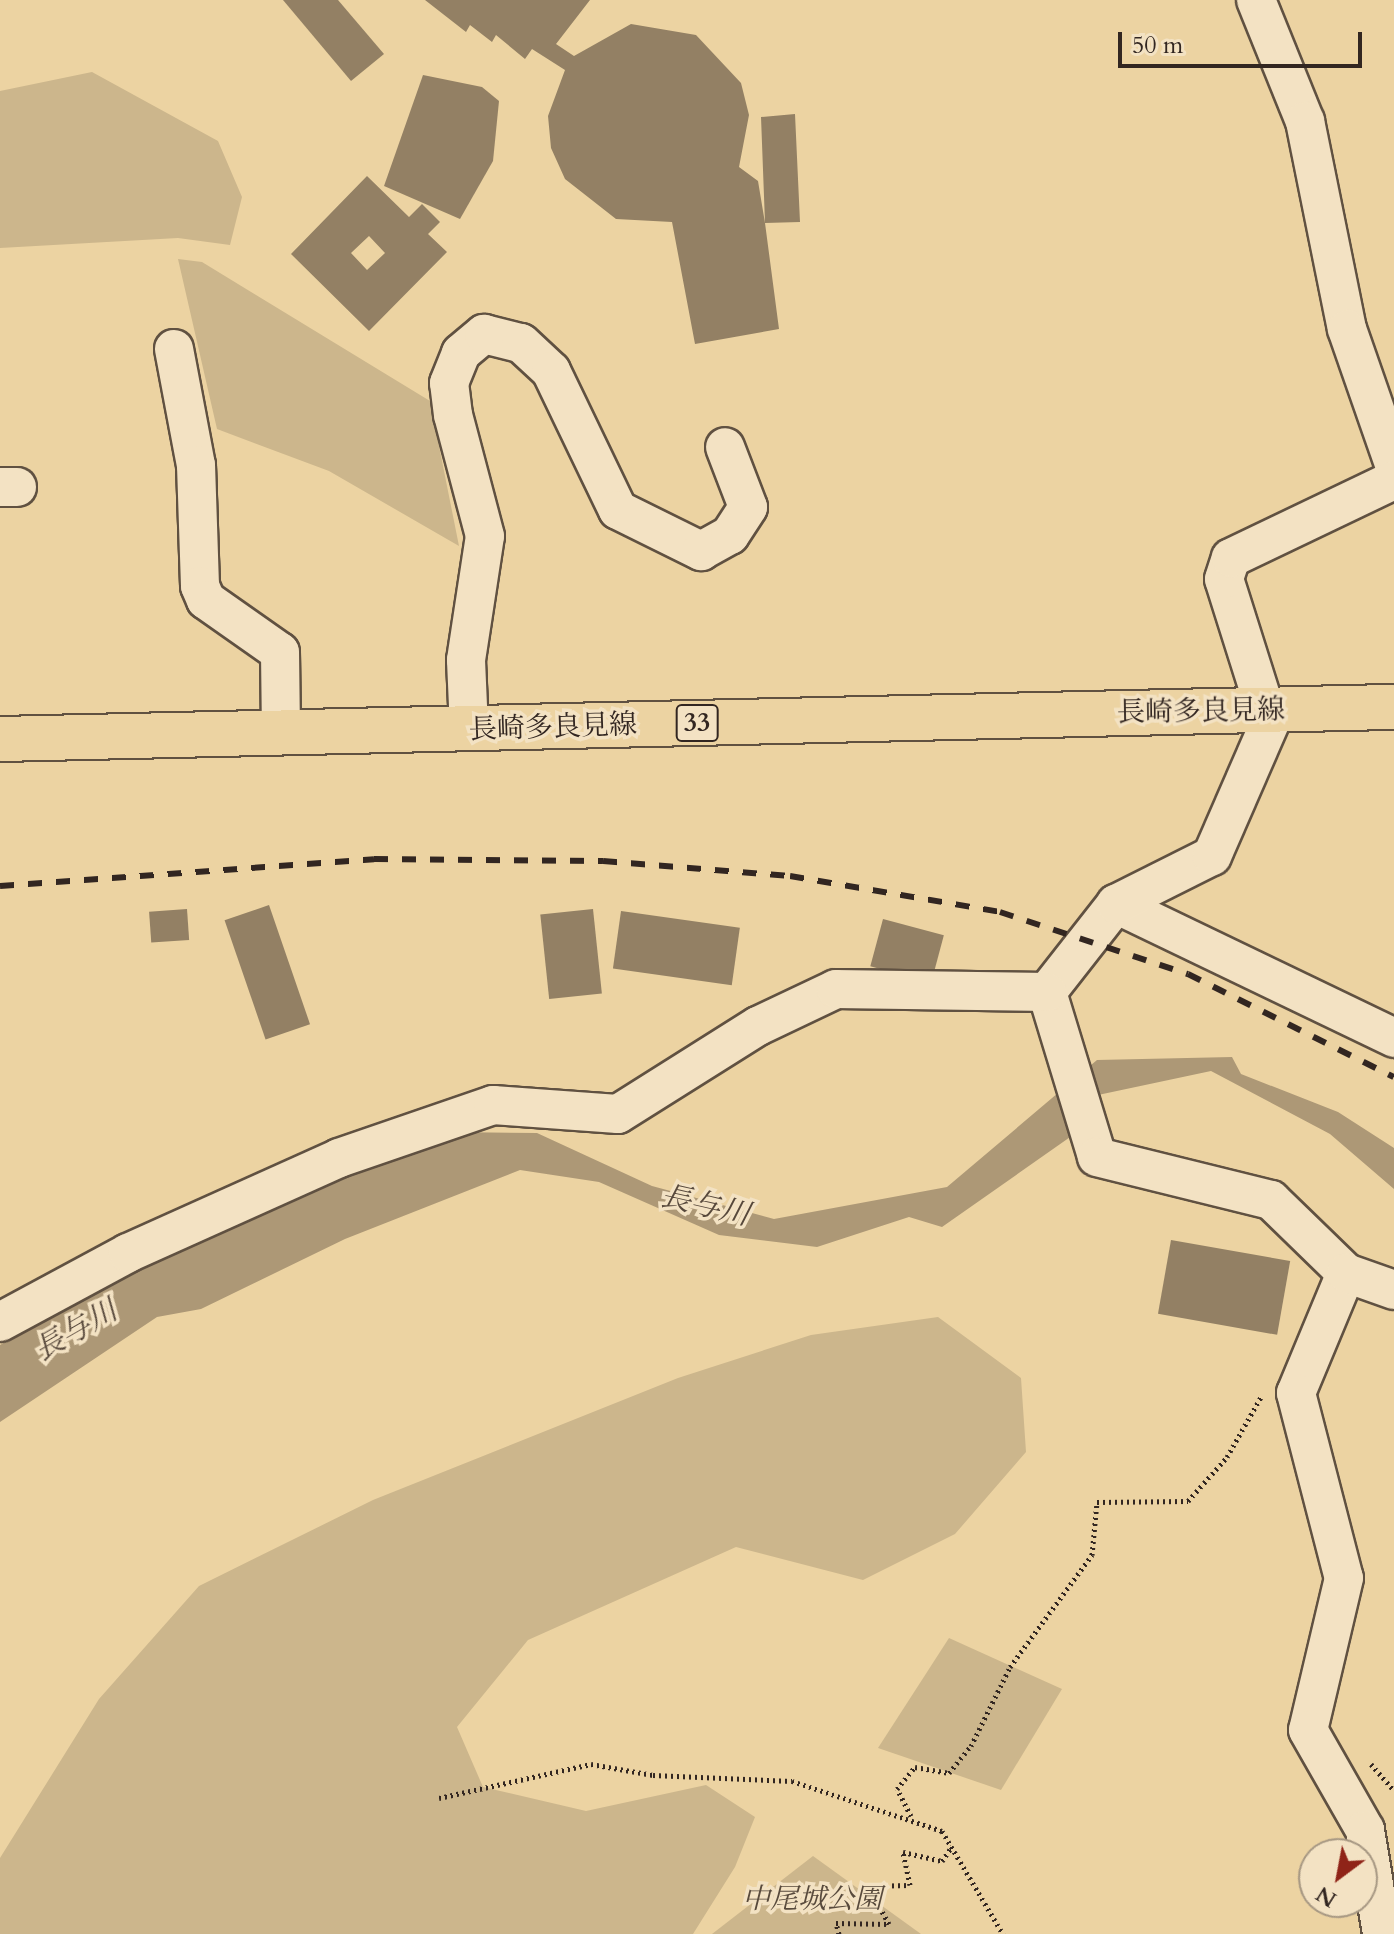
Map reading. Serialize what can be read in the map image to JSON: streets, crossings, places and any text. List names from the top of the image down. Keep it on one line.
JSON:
{"streets":{"main road":["長崎多良見線","33"]},"water":["長与川"],"parks":["中尾城公園"],"scale_bar":"50 m","north":"bottom left"}
